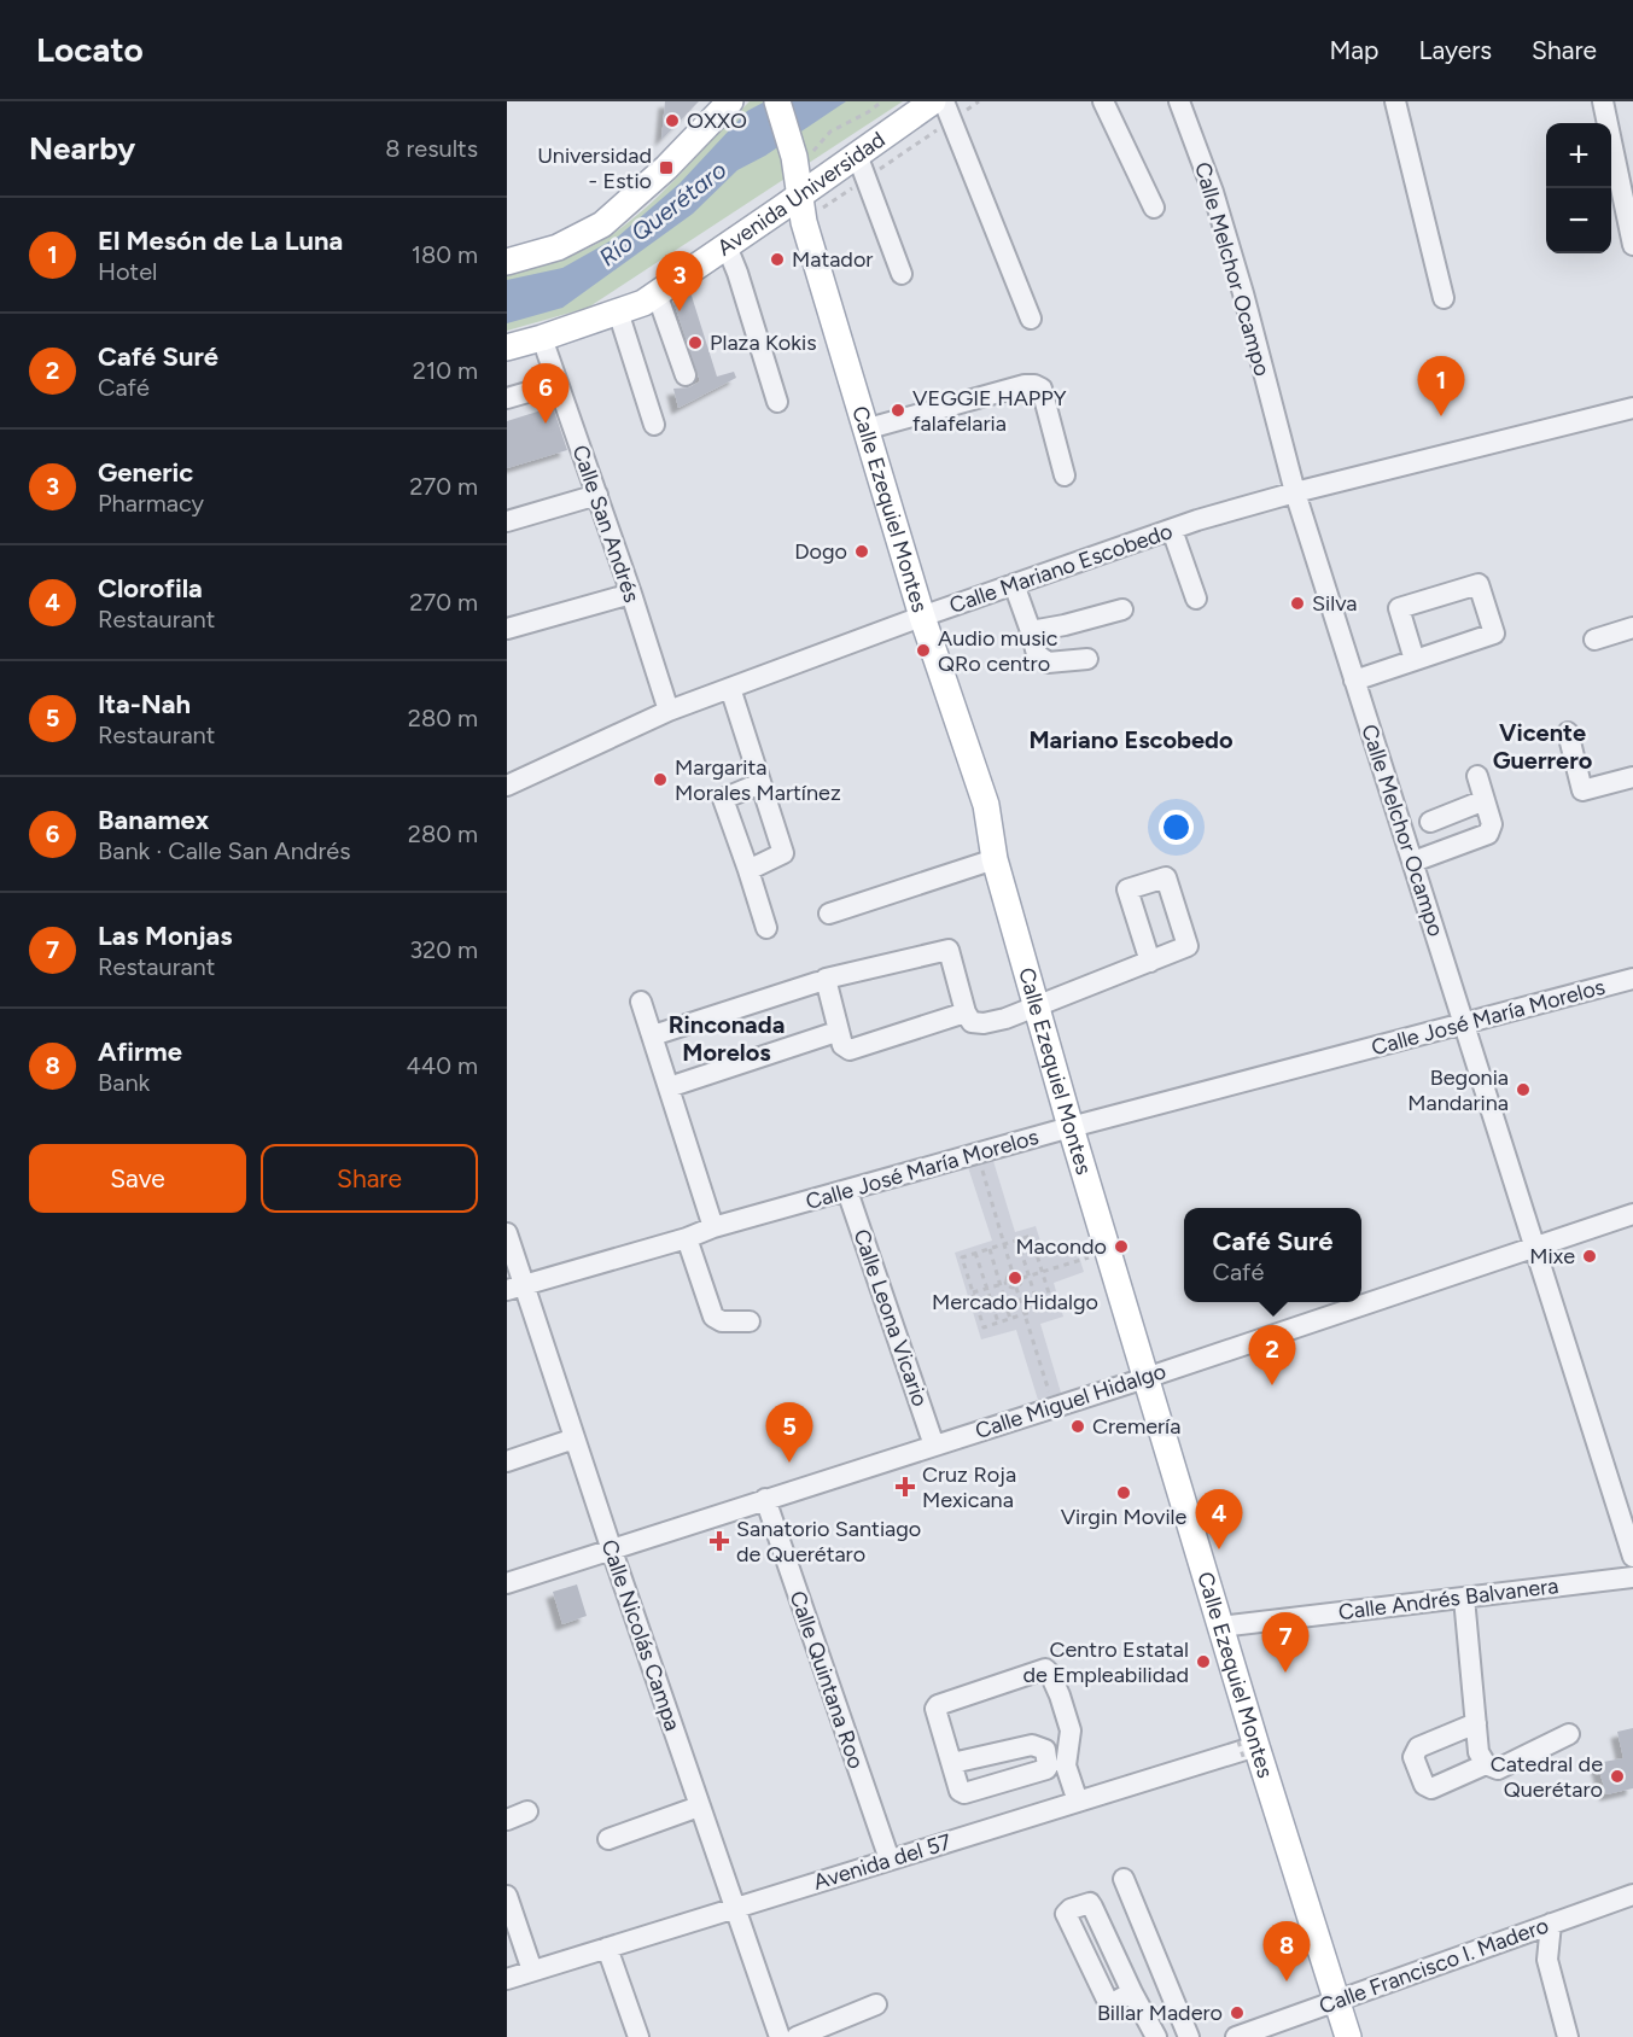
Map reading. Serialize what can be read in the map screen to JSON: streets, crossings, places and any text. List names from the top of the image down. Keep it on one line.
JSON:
{"streets":{"main road":["Avenida Universidad","Calle Ezequiel Montes"],"street":["Calle Melchor Ocampo","Calle San Andrés","Calle Mariano Escobedo","Calle José María Morelos","Calle Leona Vicario","Calle Miguel Hidalgo","Calle Andrés Balvanera","Calle Nicolás Campa","Calle Quintana Roo","Avenida del 57","Calle Francisco I. Madero"]},"crossings":[["Avenida Universidad","Calle Ezequiel Montes"],["Avenida Universidad","Calle San Andrés"],["Calle Melchor Ocampo","Calle Mariano Escobedo"],["Calle Melchor Ocampo","Calle José María Morelos"],["Calle Melchor Ocampo","Calle Miguel Hidalgo"],["Calle Ezequiel Montes","Calle Mariano Escobedo"],["Calle Ezequiel Montes","Calle José María Morelos"],["Calle Ezequiel Montes","Calle Miguel Hidalgo"],["Calle Ezequiel Montes","Calle Andrés Balvanera"],["Calle Ezequiel Montes","Avenida del 57"],["Calle Ezequiel Montes","Calle Francisco I. Madero"],["Calle San Andrés","Calle Mariano Escobedo"],["Calle José María Morelos","Calle Leona Vicario"],["Calle José María Morelos","Calle Nicolás Campa"],["Calle Leona Vicario","Calle Miguel Hidalgo"],["Calle Miguel Hidalgo","Calle Nicolás Campa"],["Calle Miguel Hidalgo","Calle Quintana Roo"],["Calle Nicolás Campa","Avenida del 57"],["Calle Quintana Roo","Avenida del 57"]],"districts":["Vicente Guerrero","Mariano Escobedo","Rinconada Morelos"],"water":["Río Querétaro"],"places":{"other":["OXXO","Matador","Plaza Kokis","VEGGIE HAPPY falafelaria","Dogo","Silva","Audio music QRo centro","Margarita Morales Martínez","Begonia Mandarina","Macondo","Mixe","Mercado Hidalgo","Cremería","Virgin Movile","Centro Estatal de Empleabilidad","Catedral de Querétaro","Billar Madero"],"transit":["Universidad - Estio"],"health":["Cruz Roja Mexicana","Sanatorio Santiago de Querétaro"]},"page":{"header":"Locato","nav":["Map","Layers","Share"],"heading":["Nearby","8 results"],"map_buttons":["+","−"],"list":[{"mark":"1","name":"El Mesón de La Luna","note":"Hotel","value":"180 m"},{"mark":"2","name":"Café Suré","note":"Café","value":"210 m"},{"mark":"3","name":"Generic","note":"Pharmacy","value":"270 m"},{"mark":"4","name":"Clorofila","note":"Restaurant","value":"270 m"},{"mark":"5","name":"Ita-Nah","note":"Restaurant","value":"280 m"},{"mark":"6","name":"Banamex","note":"Bank · Calle San Andrés","value":"280 m"},{"mark":"7","name":"Las Monjas","note":"Restaurant","value":"320 m"},{"mark":"8","name":"Afirme","note":"Bank","value":"440 m"}],"pins":["3","1","6","2","5","4","7","8"],"buttons":["Save","Share"],"popup":["Café Suré","Café"]}}
